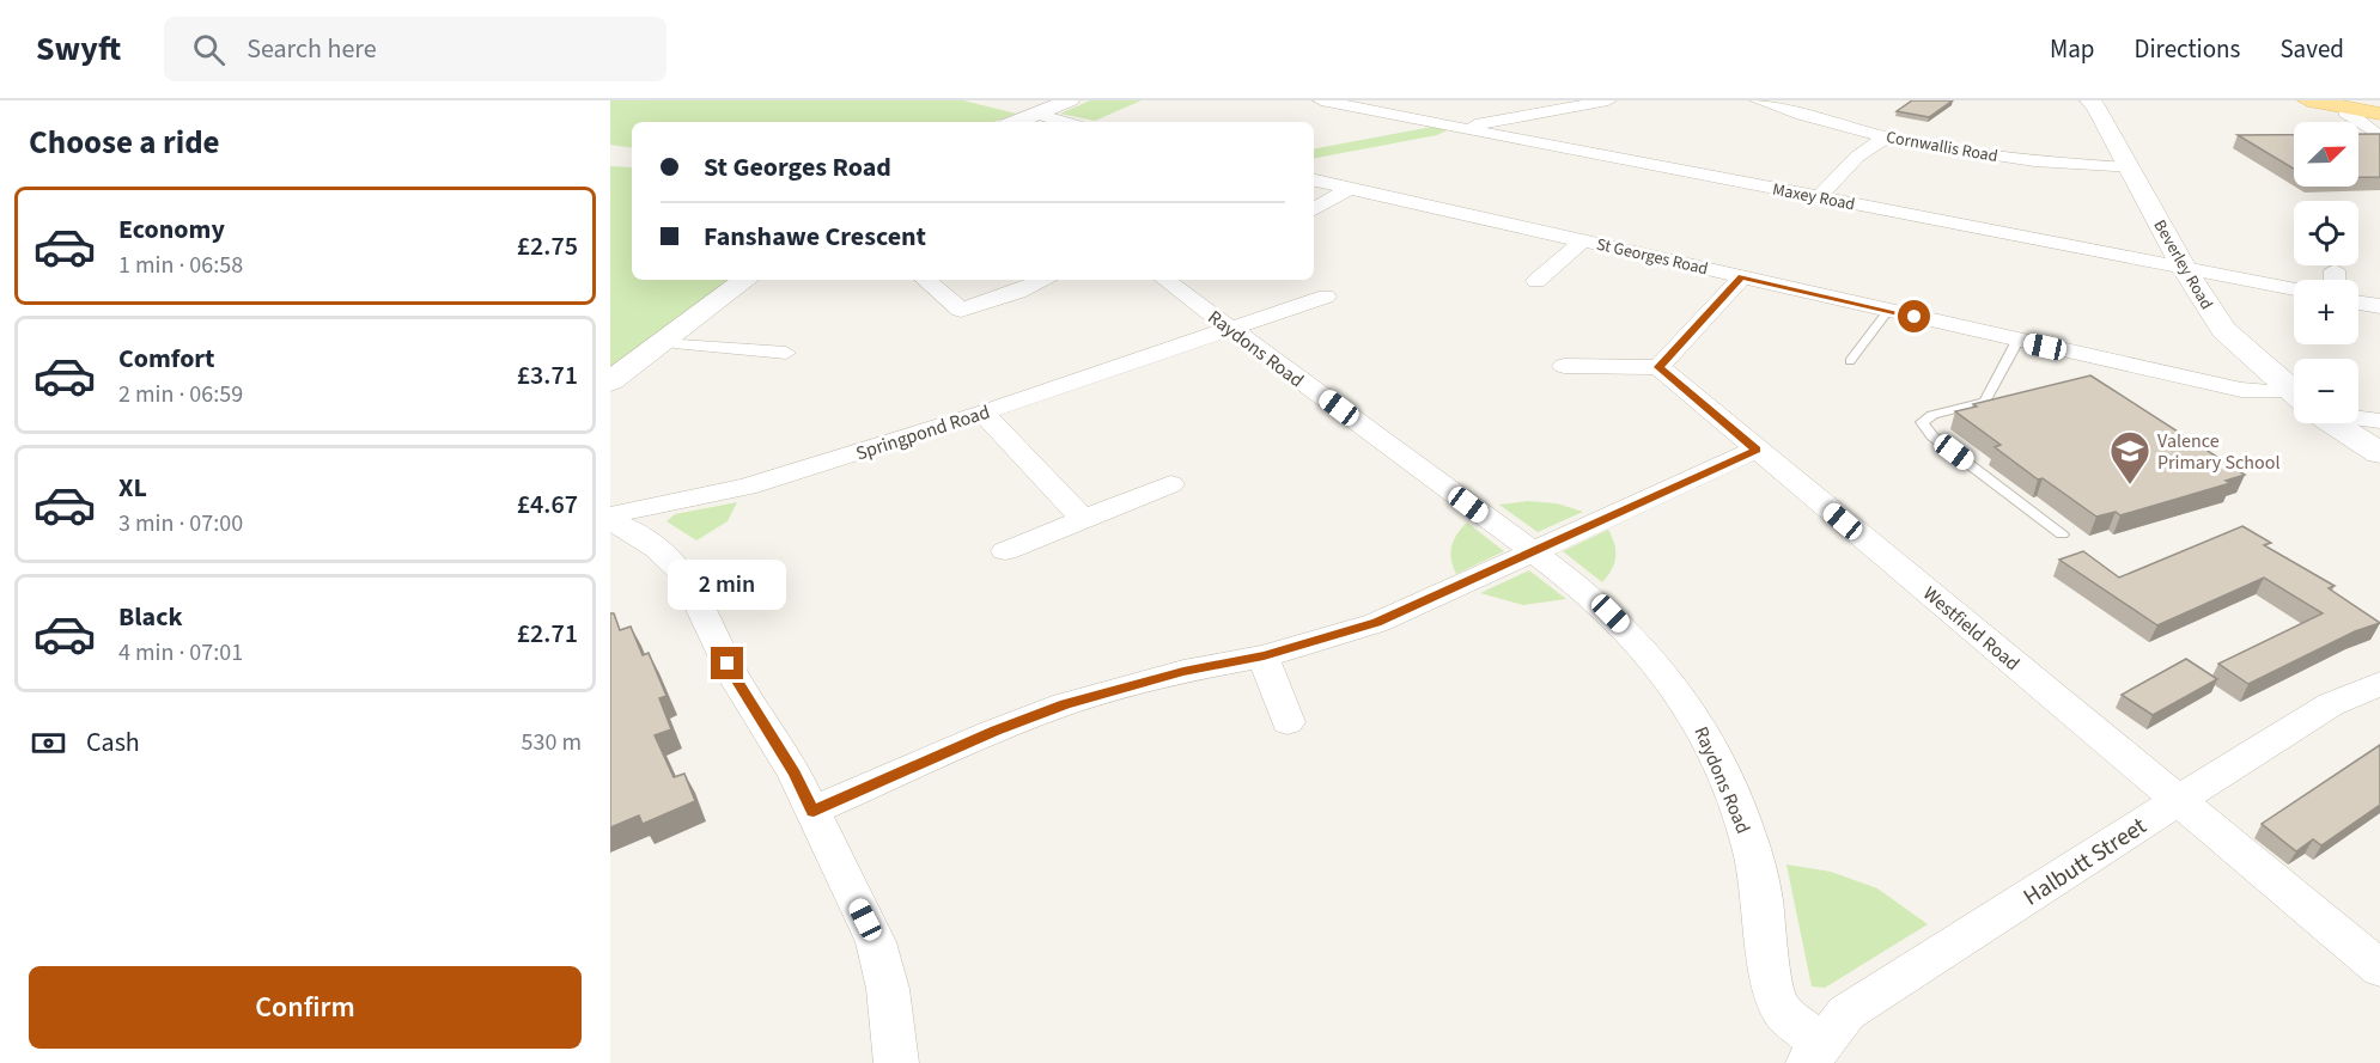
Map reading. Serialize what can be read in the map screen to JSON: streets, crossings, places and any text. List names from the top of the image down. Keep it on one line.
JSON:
{"streets":{"street":["Cornwallis Road","Maxey Road","St Georges Road","Beverley Road","Raydons Road","Springpond Road","Westfield Road","Halbutt Street"]},"crossings":[["Cornwallis Road","Beverley Road"],["Maxey Road","Beverley Road"],["Raydons Road","Springpond Road"],["Raydons Road","Halbutt Street"],["Westfield Road","Halbutt Street"]],"places":{"school or university":["Valence Primary School"]},"north":"top right","page":{"header":"Swyft","search":"Search here","nav":["Map","Directions","Saved"],"heading":"Choose a ride","map_buttons":["+","−"],"banner":["St Georges Road","Fanshawe Crescent"],"list":[{"name":"Economy","note":"1 min · 06:58","value":"£2.75"},{"name":"Comfort","note":"2 min · 06:59","value":"£3.71"},{"name":"XL","note":"3 min · 07:00","value":"£4.67"},{"name":"Black","note":"4 min · 07:01","value":"£2.71"}],"bubble":"2 min","pay":["Cash","530 m"],"buttons":"Confirm"}}
